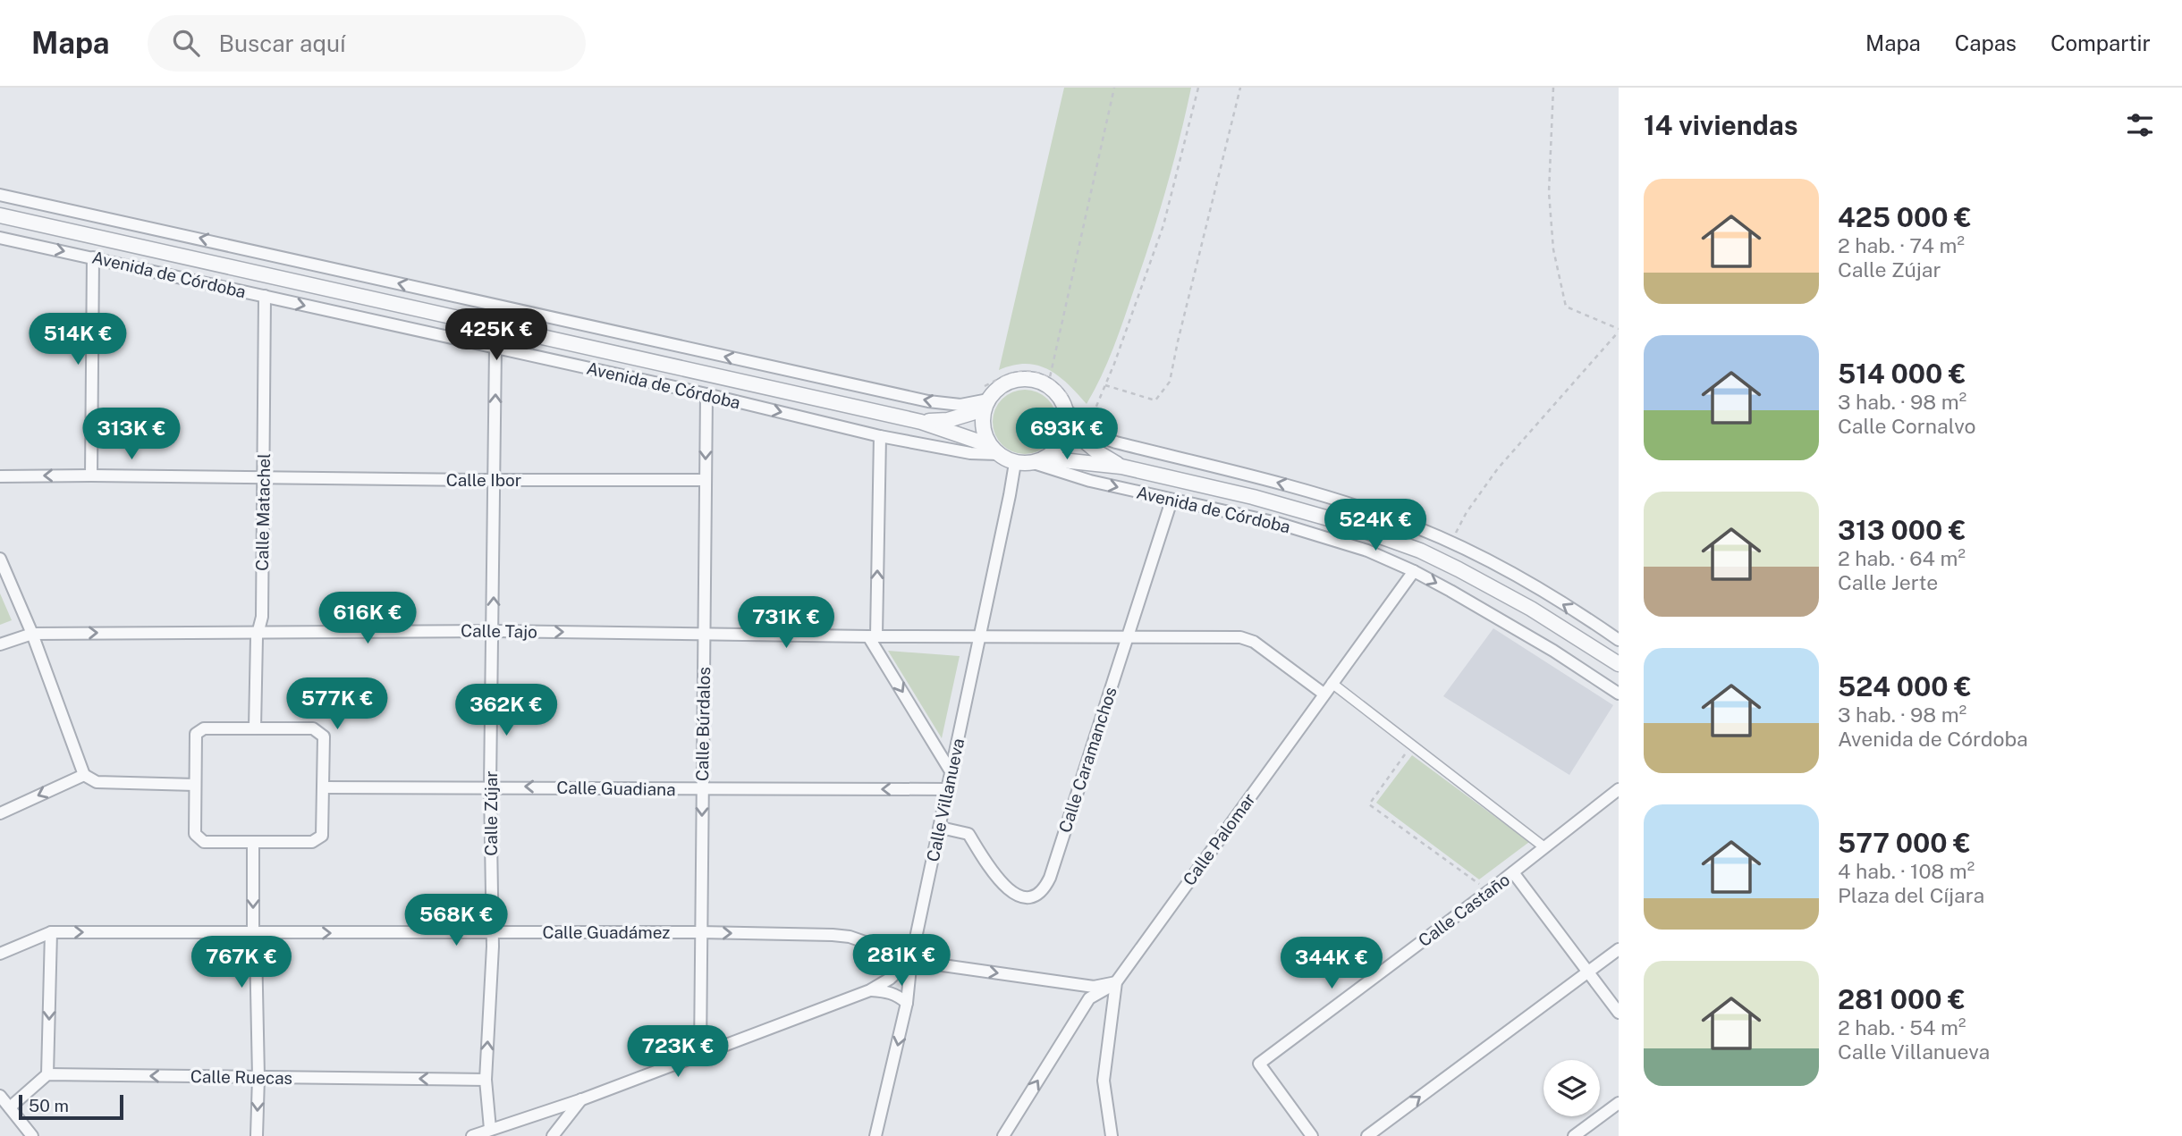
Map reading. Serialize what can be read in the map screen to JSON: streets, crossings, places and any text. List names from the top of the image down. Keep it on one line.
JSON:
{"streets":{"street":["Avenida de Córdoba","Calle Ibor","Calle Matachel","Calle Tajo","Calle Búrdalos","Calle Caramanchos","Calle Guadiana","Calle Villanueva","Calle Zújar","Calle Palomar","Calle Castaño","Calle Guadámez","Calle Ruecas"]},"crossings":[["Avenida de Córdoba","Calle Matachel"],["Avenida de Córdoba","Calle Búrdalos"],["Avenida de Córdoba","Calle Caramanchos"],["Avenida de Córdoba","Calle Villanueva"],["Avenida de Córdoba","Calle Zújar"],["Avenida de Córdoba","Calle Palomar"],["Calle Ibor","Calle Matachel"],["Calle Ibor","Calle Búrdalos"],["Calle Ibor","Calle Zújar"],["Calle Matachel","Calle Tajo"],["Calle Tajo","Calle Búrdalos"],["Calle Tajo","Calle Caramanchos"],["Calle Tajo","Calle Villanueva"],["Calle Tajo","Calle Zújar"],["Calle Tajo","Calle Palomar"],["Calle Búrdalos","Calle Guadiana"],["Calle Búrdalos","Calle Guadámez"],["Calle Caramanchos","Calle Villanueva"],["Calle Guadiana","Calle Villanueva"],["Calle Guadiana","Calle Zújar"],["Calle Villanueva","Calle Guadámez"],["Calle Zújar","Calle Guadámez"],["Calle Zújar","Calle Ruecas"],["Calle Palomar","Calle Guadámez"]],"one_way":["Calle Guadiana","Calle Zújar","Calle Guadámez","Calle Ruecas"],"scale_bar":"50 m","page":{"header":"Mapa","search":"Buscar aquí","nav":["Mapa","Capas","Compartir"],"heading":"14 viviendas","list":[{"name":"425 000 €","note":"2 hab. · 74 m² · Calle Zújar"},{"name":"514 000 €","note":"3 hab. · 98 m² · Calle Cornalvo"},{"name":"313 000 €","note":"2 hab. · 64 m² · Calle Jerte"},{"name":"524 000 €","note":"3 hab. · 98 m² · Avenida de Córdoba"},{"name":"577 000 €","note":"4 hab. · 108 m² · Plaza del Cíjara"},{"name":"281 000 €","note":"2 hab. · 54 m² · Calle Villanueva"}],"price":["425K €","514K €","313K €","693K €","524K €","616K €","731K €","577K €","362K €","568K €","281K €","767K €","344K €","723K €"],"scale":"50 m"}}
